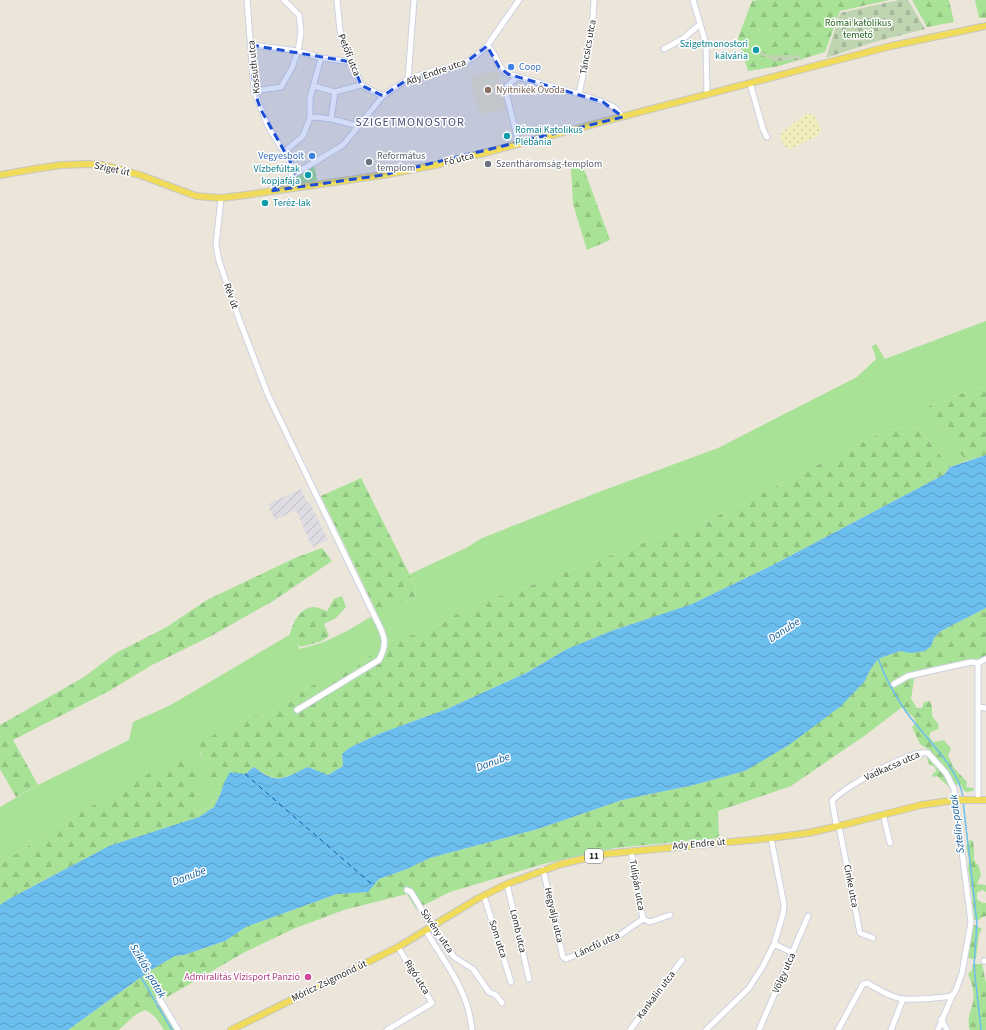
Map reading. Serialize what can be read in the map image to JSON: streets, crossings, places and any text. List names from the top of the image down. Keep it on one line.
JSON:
{"streets":{"main road":["Fő utca","Sziget út","Ady Endre út","11","Móricz Zsigmond út"],"street":["Táncsics utca","Petőfi utca","Kossuth utca","Ady Endre utca","Rév út","Vadkacsa utca","Tulipán utca","Cinke utca","Hegyalja utca","Sövény utca","Lomb utca","Som utca","Láncfű utca","Völgy utca","Rigó utca","Kankalin utca"]},"crossings":[["Petőfi utca","Ady Endre utca"],["Kossuth utca","Ady Endre utca"],["Ady Endre utca","Fő utca"],["Fő utca","Sziget út"],["Fő utca","Rév út"],["Sziget út","Rév út"],["Vadkacsa utca","Ady Endre út"],["Vadkacsa utca","Cinke utca"],["Ady Endre út","Tulipán utca"],["Ady Endre út","Cinke utca"],["Ady Endre út","Hegyalja utca"],["Ady Endre út","Sövény utca"],["Ady Endre út","Lomb utca"],["Ady Endre út","Som utca"],["Ady Endre út","Móricz Zsigmond út"],["Tulipán utca","Láncfű utca"],["Hegyalja utca","Láncfű utca"],["Rigó utca","Móricz Zsigmond út"]],"districts":["SZIGETMONOSTOR"],"water":["Danube","Sztelin-patak","Sziklás-patak"],"parks":["Római katolikus temető"],"places":["Szigetmonostori kálvária","Coop","Nyitnikék Óvoda","Római Katolikus Plébánia","Vegyesbolt","Református templom","Szentháromság-templom","Vízbefúltak kopjafája","Teréz-lak","Admiralitás Vízisport Panzió"]}
